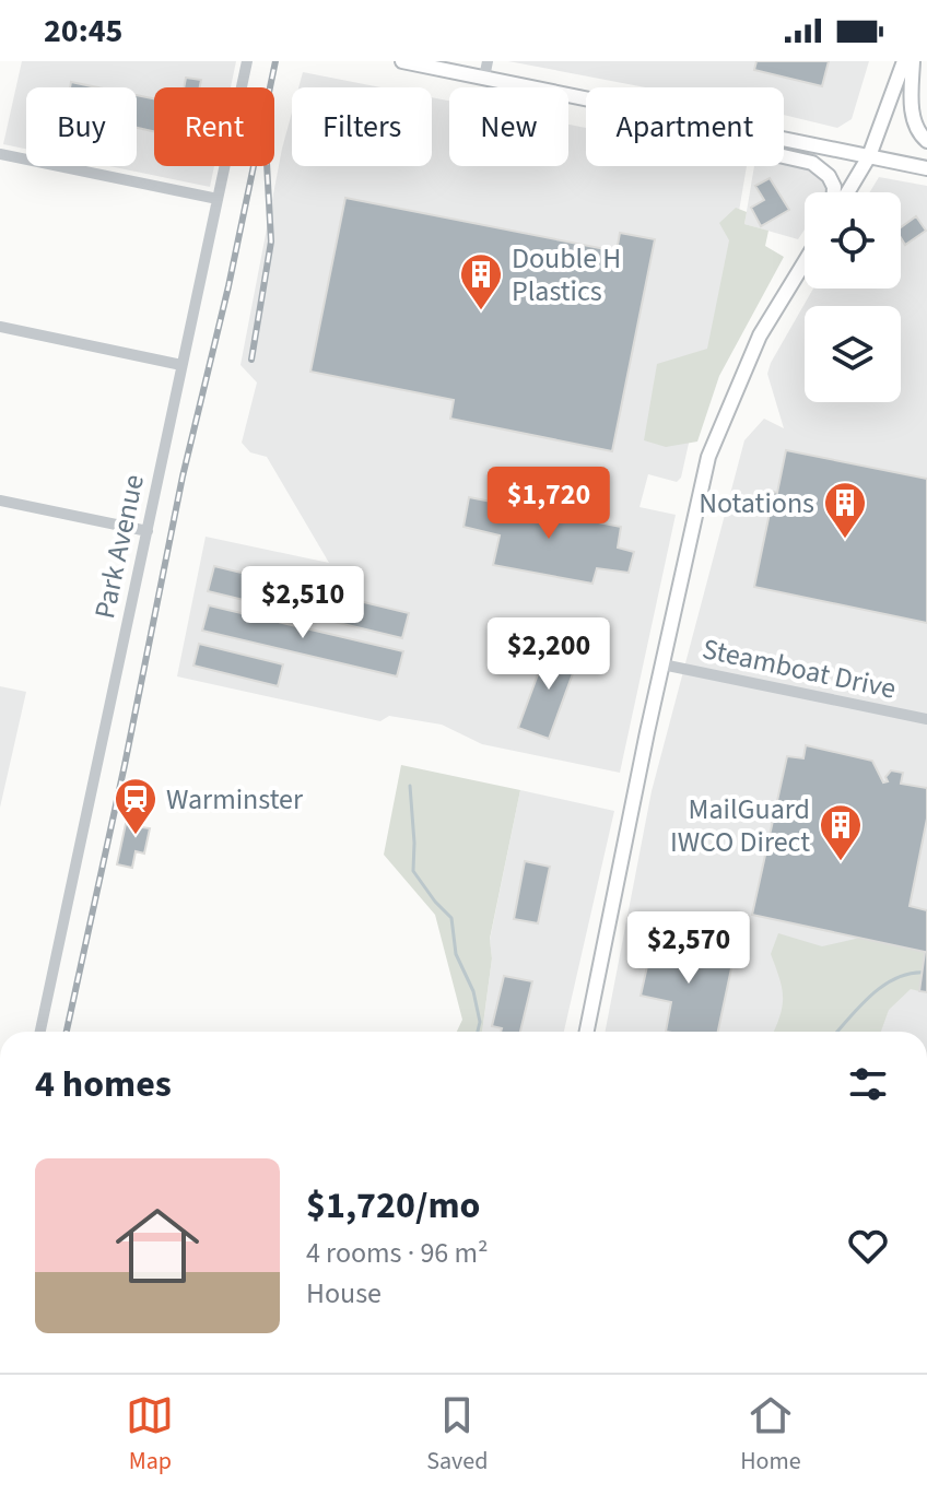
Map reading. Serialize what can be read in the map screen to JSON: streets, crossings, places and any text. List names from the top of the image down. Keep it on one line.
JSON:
{"streets":{"street":["Park Avenue","Steamboat Drive"]},"places":{"building":["Double H Plastics","Notations","MailGuard IWCO Direct"],"station":["Warminster"]},"page":{"status":"20:45","chip":["Buy","Rent","Filters","New","Apartment"],"price":["$1,720","$2,510","$2,200","$2,570"],"heading":"4 homes","list":[{"name":"$1,720/mo","note":"4 rooms · 96 m² · House"}],"tabs":["Map","Saved","Home"]}}
